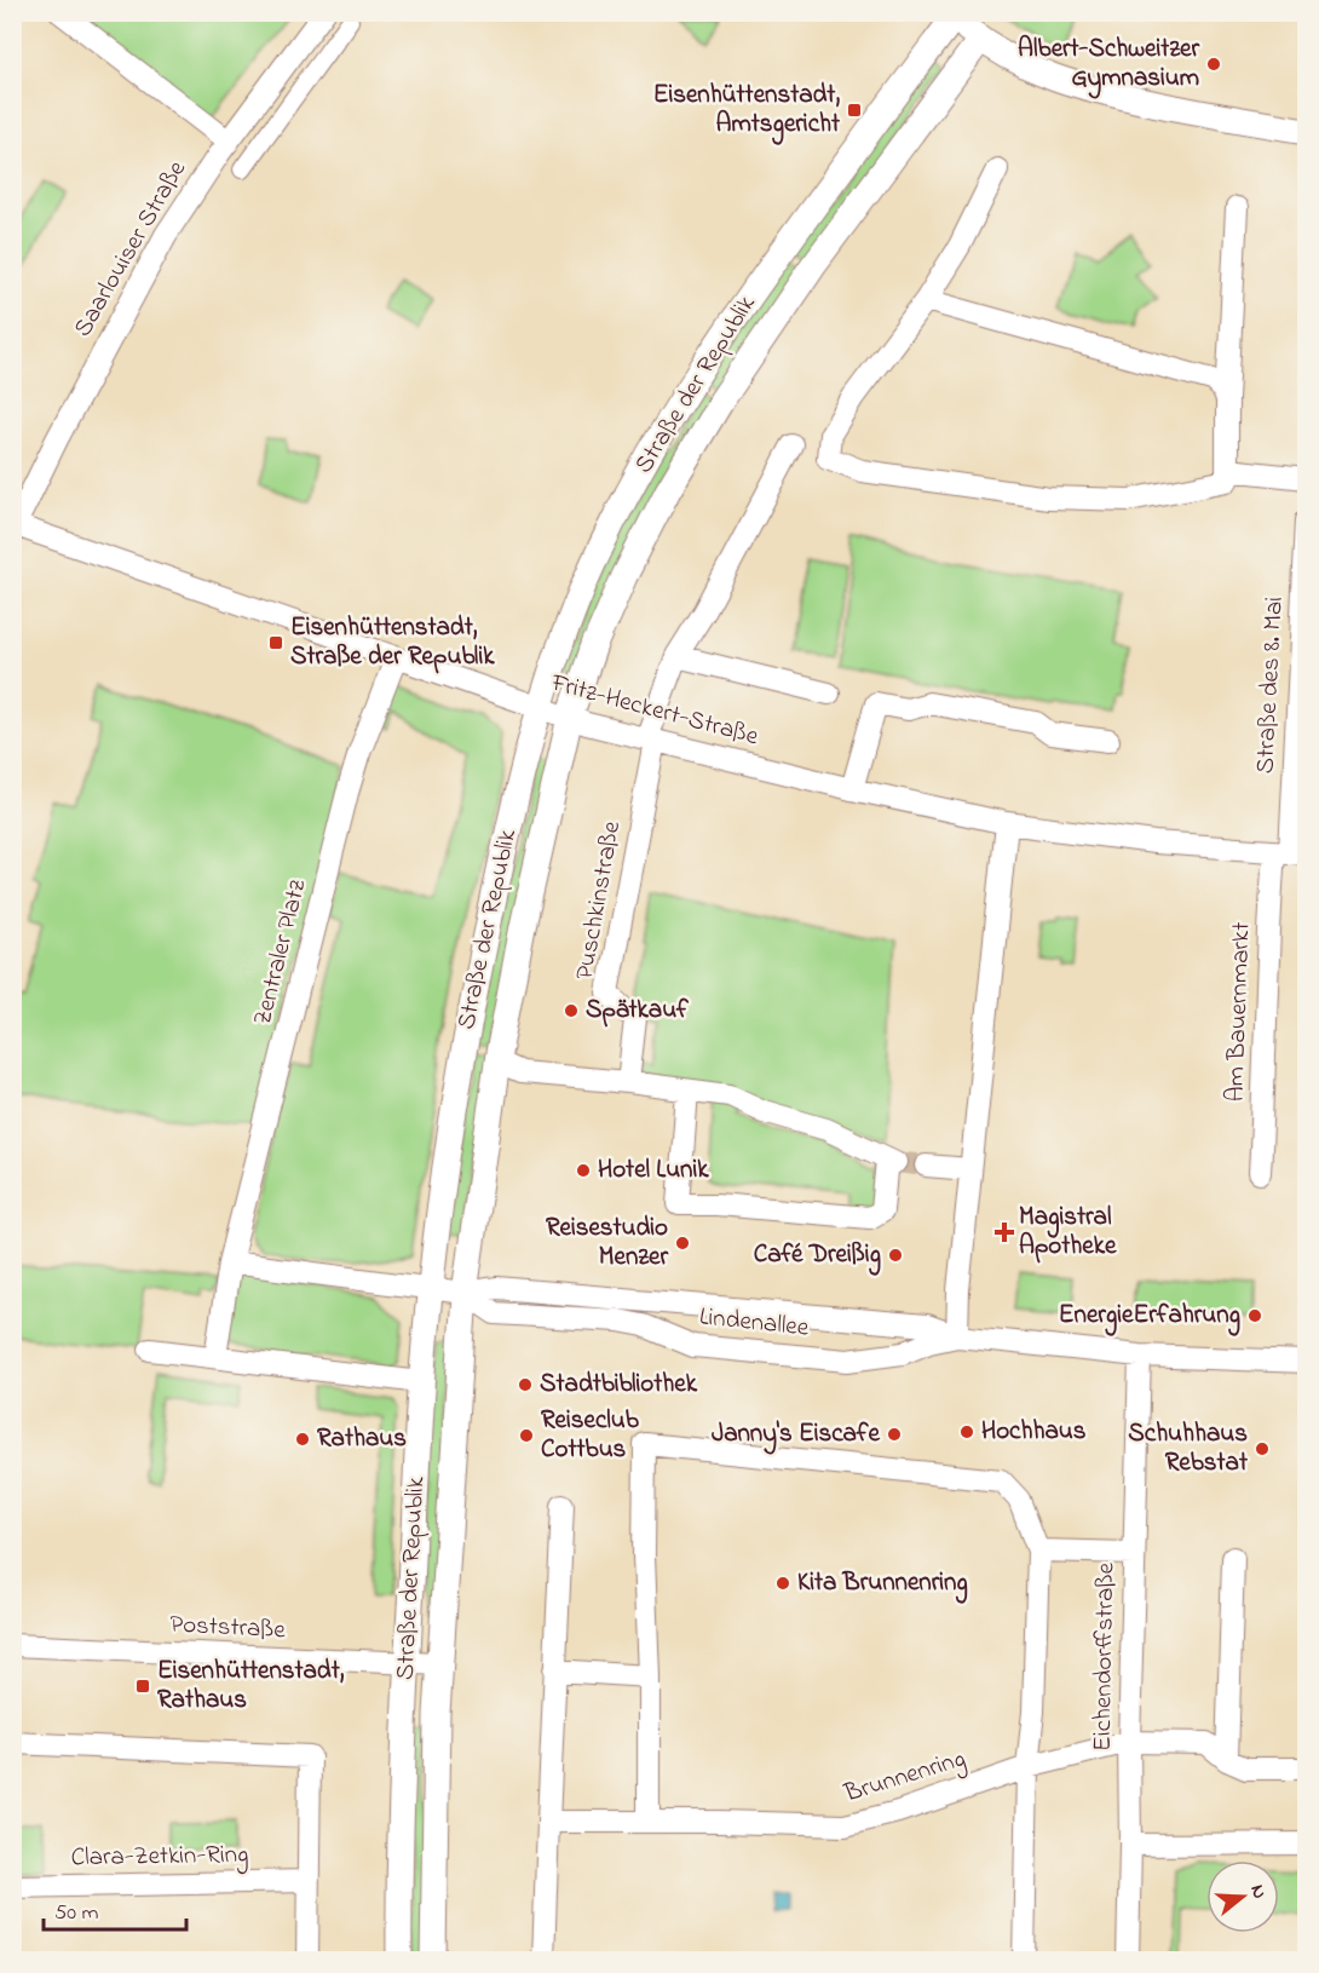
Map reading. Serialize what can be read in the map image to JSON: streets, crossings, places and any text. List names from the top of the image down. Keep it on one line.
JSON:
{"streets":{"street":["Saarlouiser Straße","Straße der Republik","Straße des 8. Mai","Fritz-Heckert-Straße","Puschkinstraße","Zentraler Platz","Am Bauernmarkt","Lindenallee","Poststraße","Eichendorffstraße","Brunnenring","Clara-Zetkin-Ring"]},"crossings":[["Saarlouiser Straße","Fritz-Heckert-Straße"],["Straße der Republik","Fritz-Heckert-Straße"],["Straße der Republik","Lindenallee"],["Straße der Republik","Poststraße"],["Straße des 8. Mai","Fritz-Heckert-Straße"],["Straße des 8. Mai","Am Bauernmarkt"],["Fritz-Heckert-Straße","Puschkinstraße"],["Fritz-Heckert-Straße","Zentraler Platz"],["Fritz-Heckert-Straße","Am Bauernmarkt"],["Lindenallee","Eichendorffstraße"],["Eichendorffstraße","Brunnenring"]],"places":{"other":["Albert-Schweitzer Gymnasium","Spätkauf","Hotel Lunik","Reisestudio Menzer","Café Dreißig","EnergieErfahrung","Stadtbibliothek","Hochhaus","Janny's Eiscafe","Reiseclub Cottbus","Rathaus","Schuhhaus Rebstat","Kita Brunnenring"],"transit":["Eisenhüttenstadt, Amtsgericht","Eisenhüttenstadt, Straße der Republik","Eisenhüttenstadt, Rathaus"],"health":["Magistral Apotheke"]},"scale_bar":"50 m","north":"right"}
